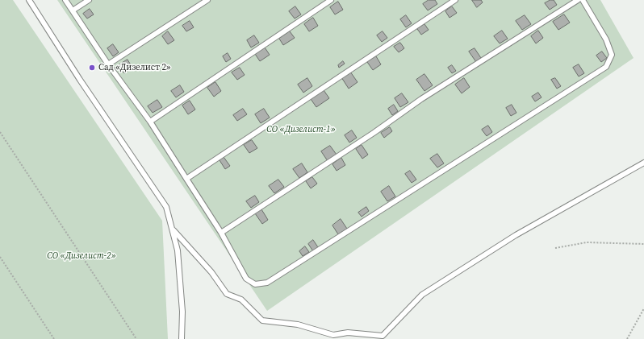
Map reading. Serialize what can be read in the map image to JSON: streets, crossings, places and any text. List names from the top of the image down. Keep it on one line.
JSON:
{"parks":["СО «Дизелист-1»","СО «Дизелист-2»"],"places":["Сад «Дизелист 2»"]}
